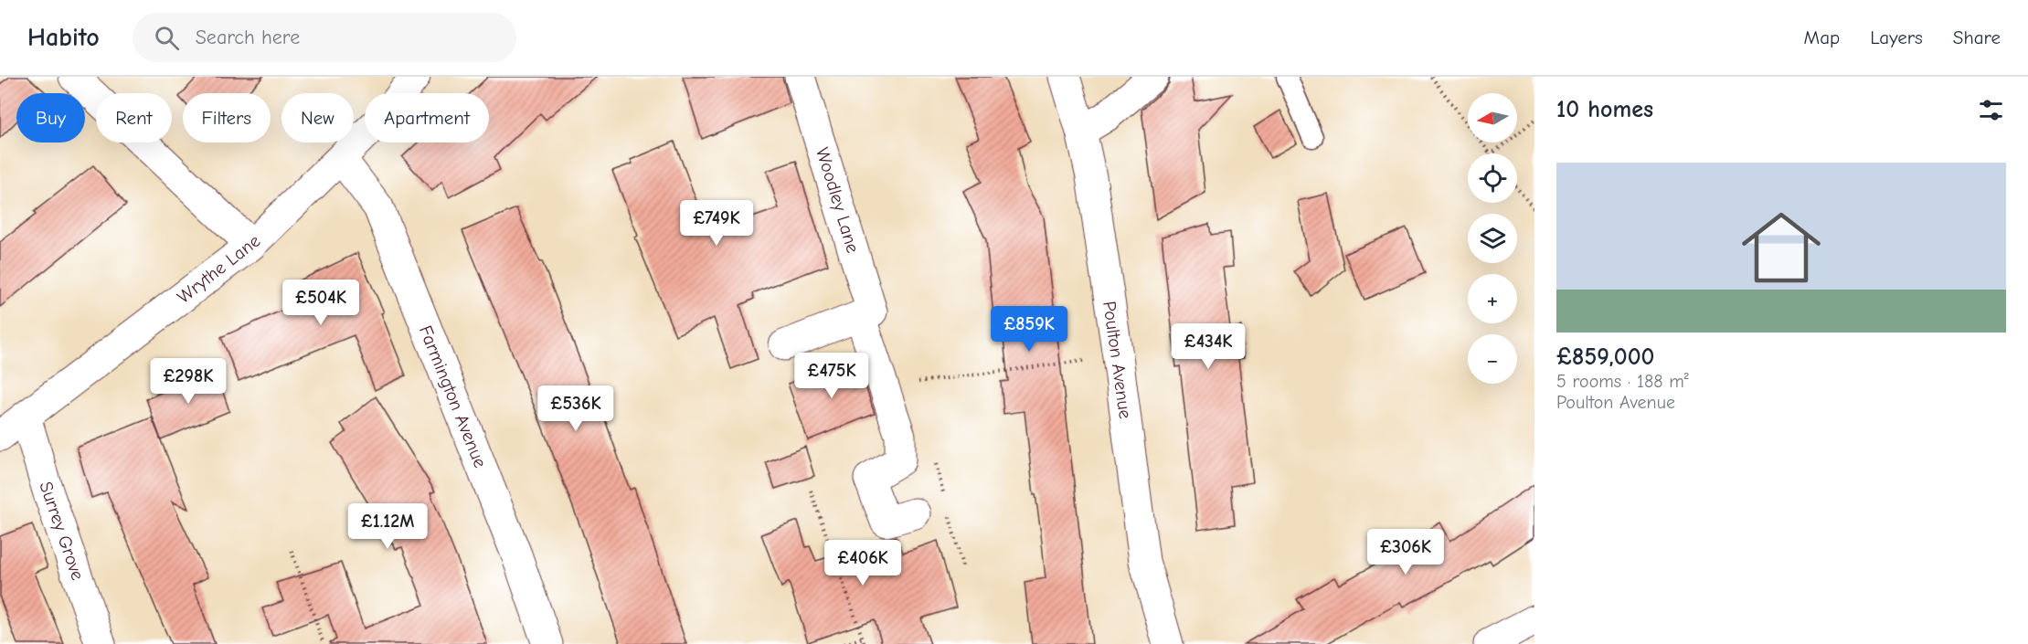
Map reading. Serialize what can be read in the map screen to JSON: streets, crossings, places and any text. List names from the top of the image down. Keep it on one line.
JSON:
{"streets":{"street":["Woodley Lane","Wrythe Lane","Poulton Avenue","Farmington Avenue","Surrey Grove"]},"crossings":[["Wrythe Lane","Farmington Avenue"],["Wrythe Lane","Surrey Grove"]],"north":"left","page":{"header":"Habito","search":"Search here","nav":["Map","Layers","Share"],"heading":"10 homes","map_buttons":["+","−"],"chip":["Buy","Rent","Filters","New","Apartment"],"list":[{"name":"£859,000","note":"5 rooms · 188 m² · Poulton Avenue"}],"price":["£749K","£504K","£859K","£434K","£475K","£298K","£536K","£1.12M","£306K","£406K"]}}
